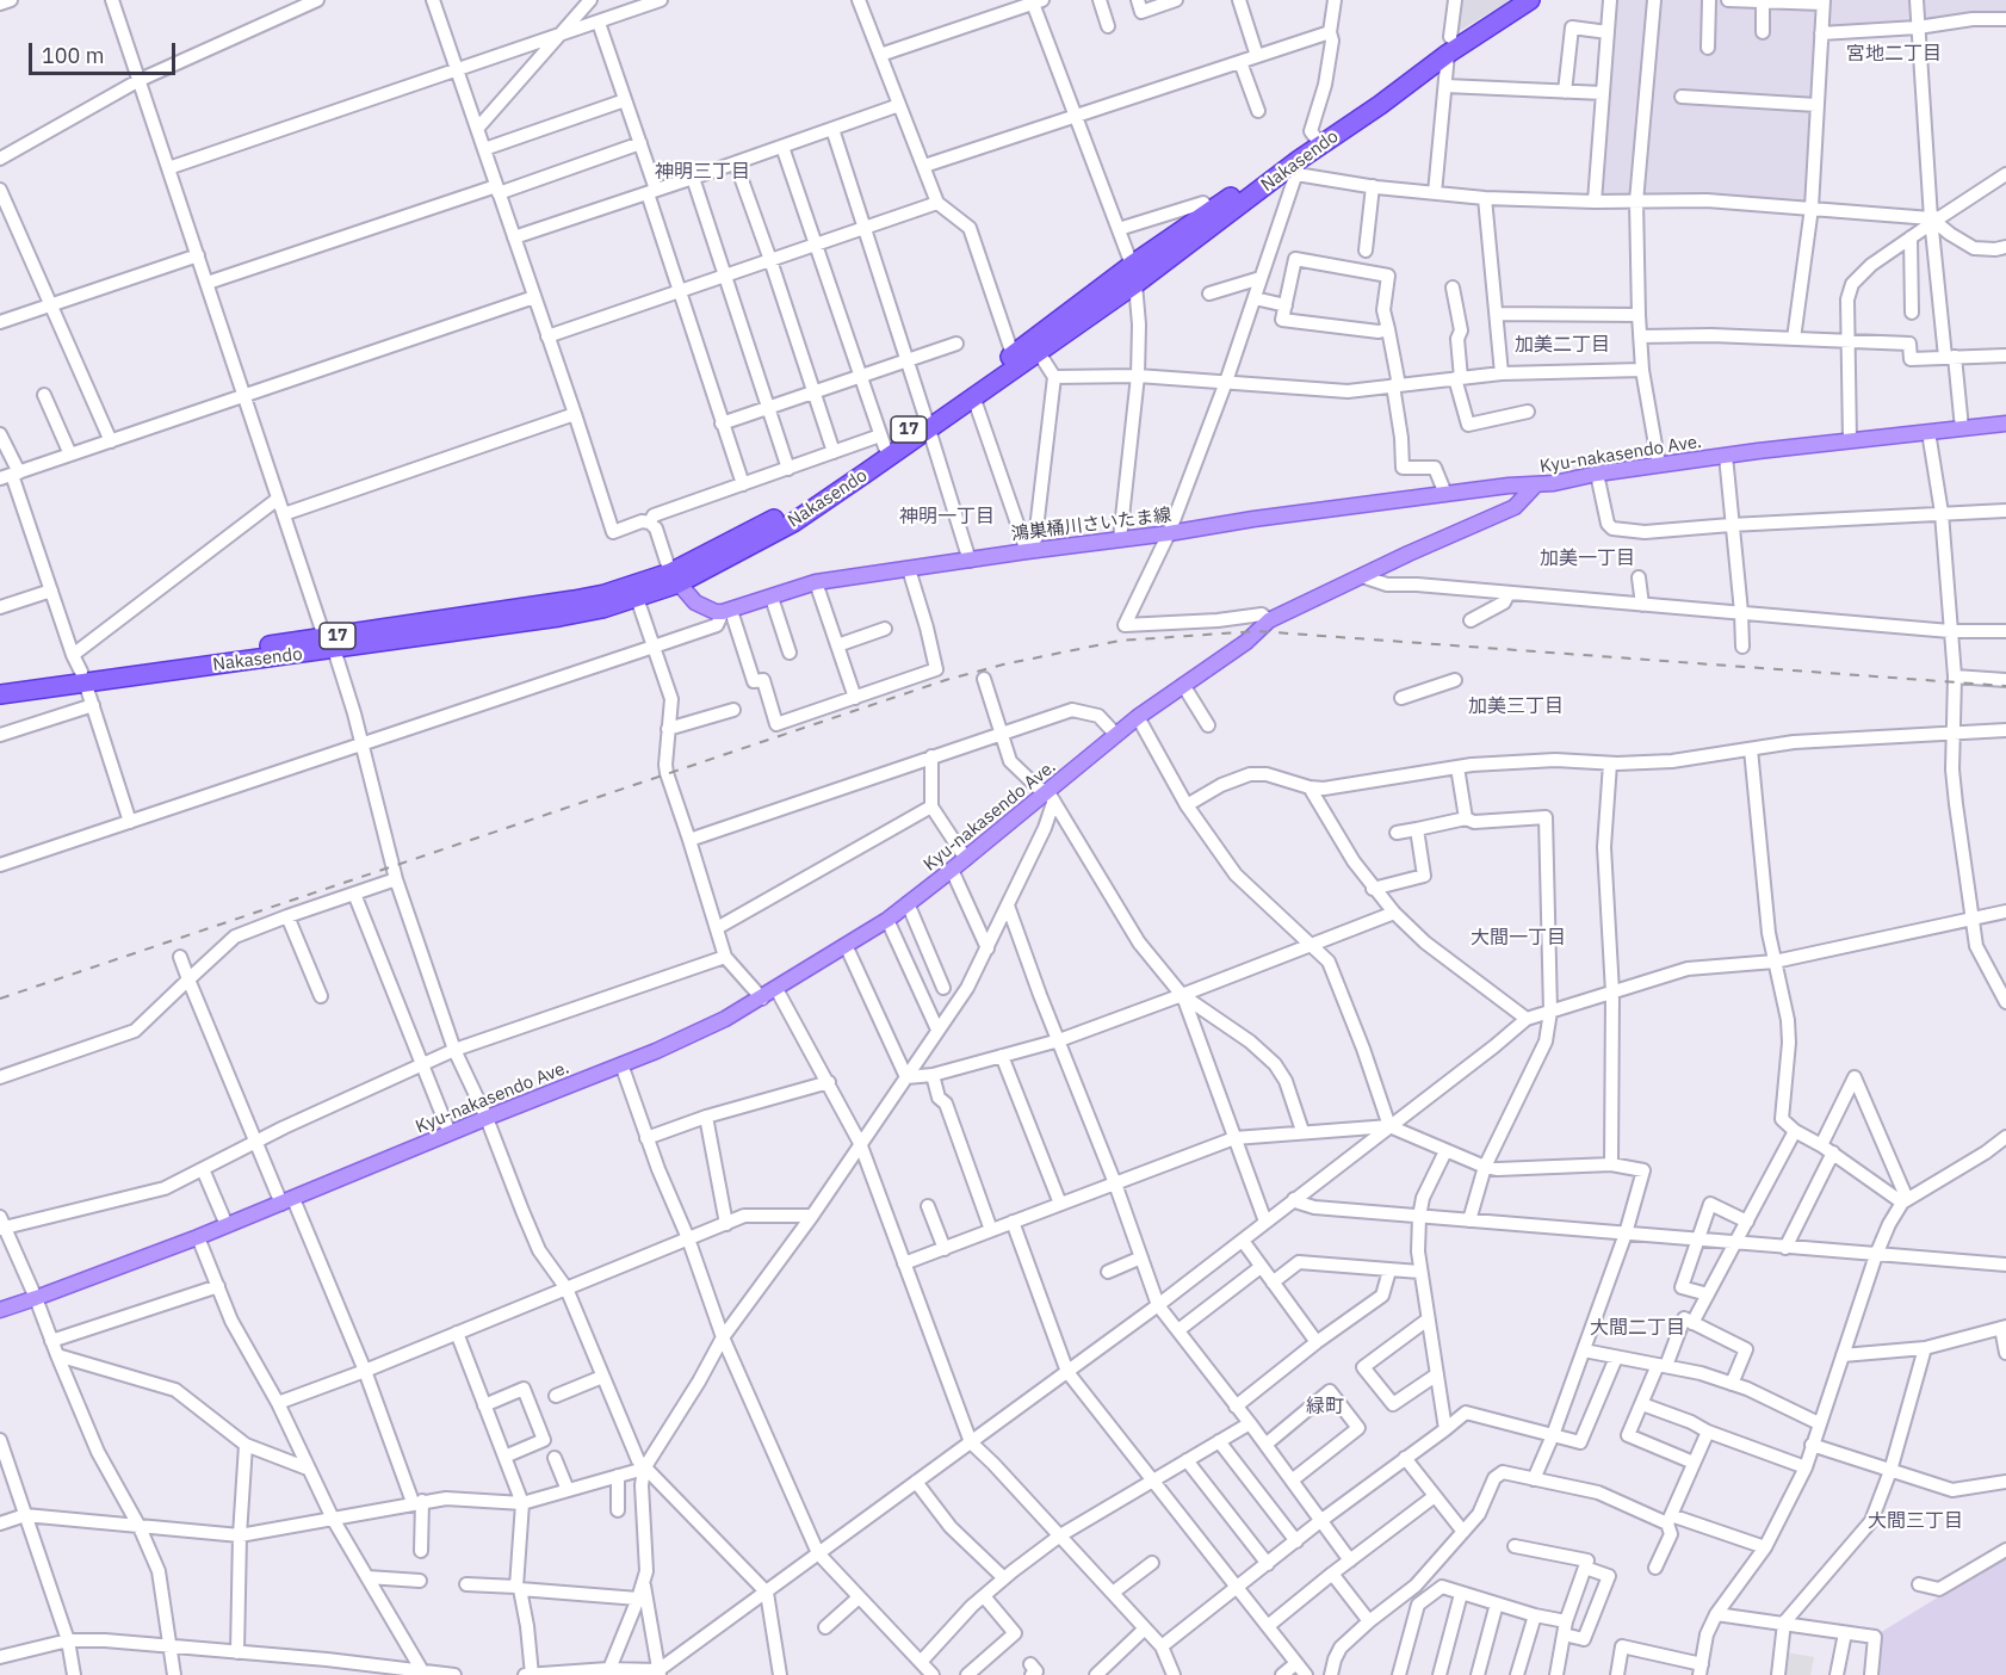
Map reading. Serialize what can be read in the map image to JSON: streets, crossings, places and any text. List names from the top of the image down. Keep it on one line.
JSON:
{"streets":{"highway":["Nakasendo","17"],"main road":["Kyu-nakasendo Ave.","鴻巣桶川さいたま線"]},"crossings":[["Kyu-nakasendo Ave.","鴻巣桶川さいたま線"]],"districts":["宮地二丁目","神明三丁目","加美二丁目","神明一丁目","加美一丁目","加美三丁目","大間一丁目","大間二丁目","緑町","大間三丁目"],"scale_bar":"100 m"}
